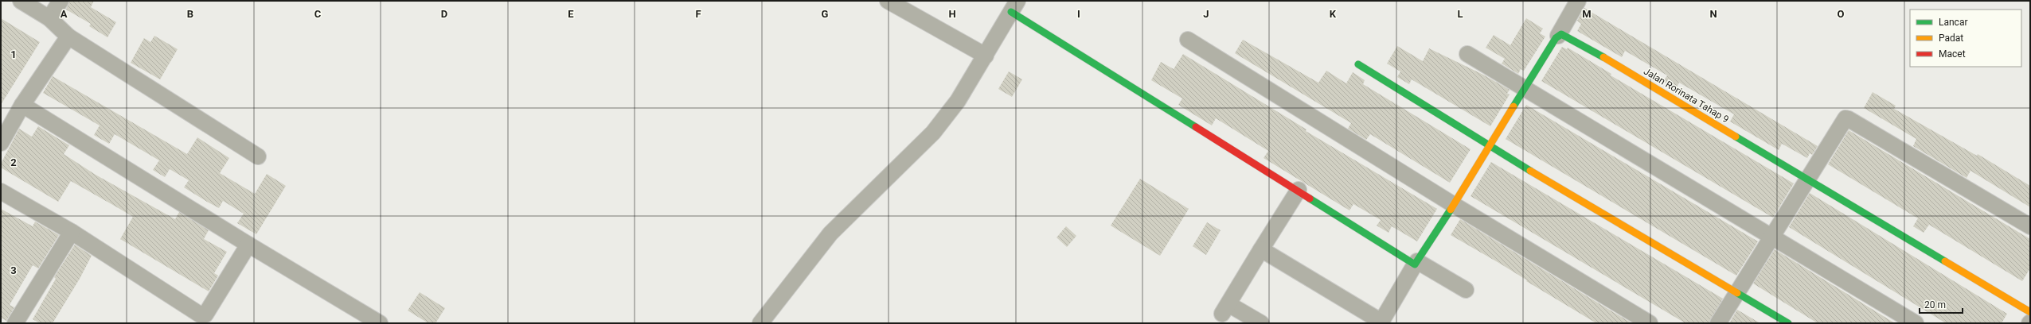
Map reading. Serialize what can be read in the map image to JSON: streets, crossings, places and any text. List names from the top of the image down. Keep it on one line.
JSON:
{"streets":{"street":["Jalan Rorinata Tahap 9"]},"legend":["Lancar","Padat","Macet"],"scale_bar":"20 m","grid":{"columns":["A","B","C","D","E","F","G","H","I","J","K","L","M","N","O"],"rows":["1","2","3"]}}
